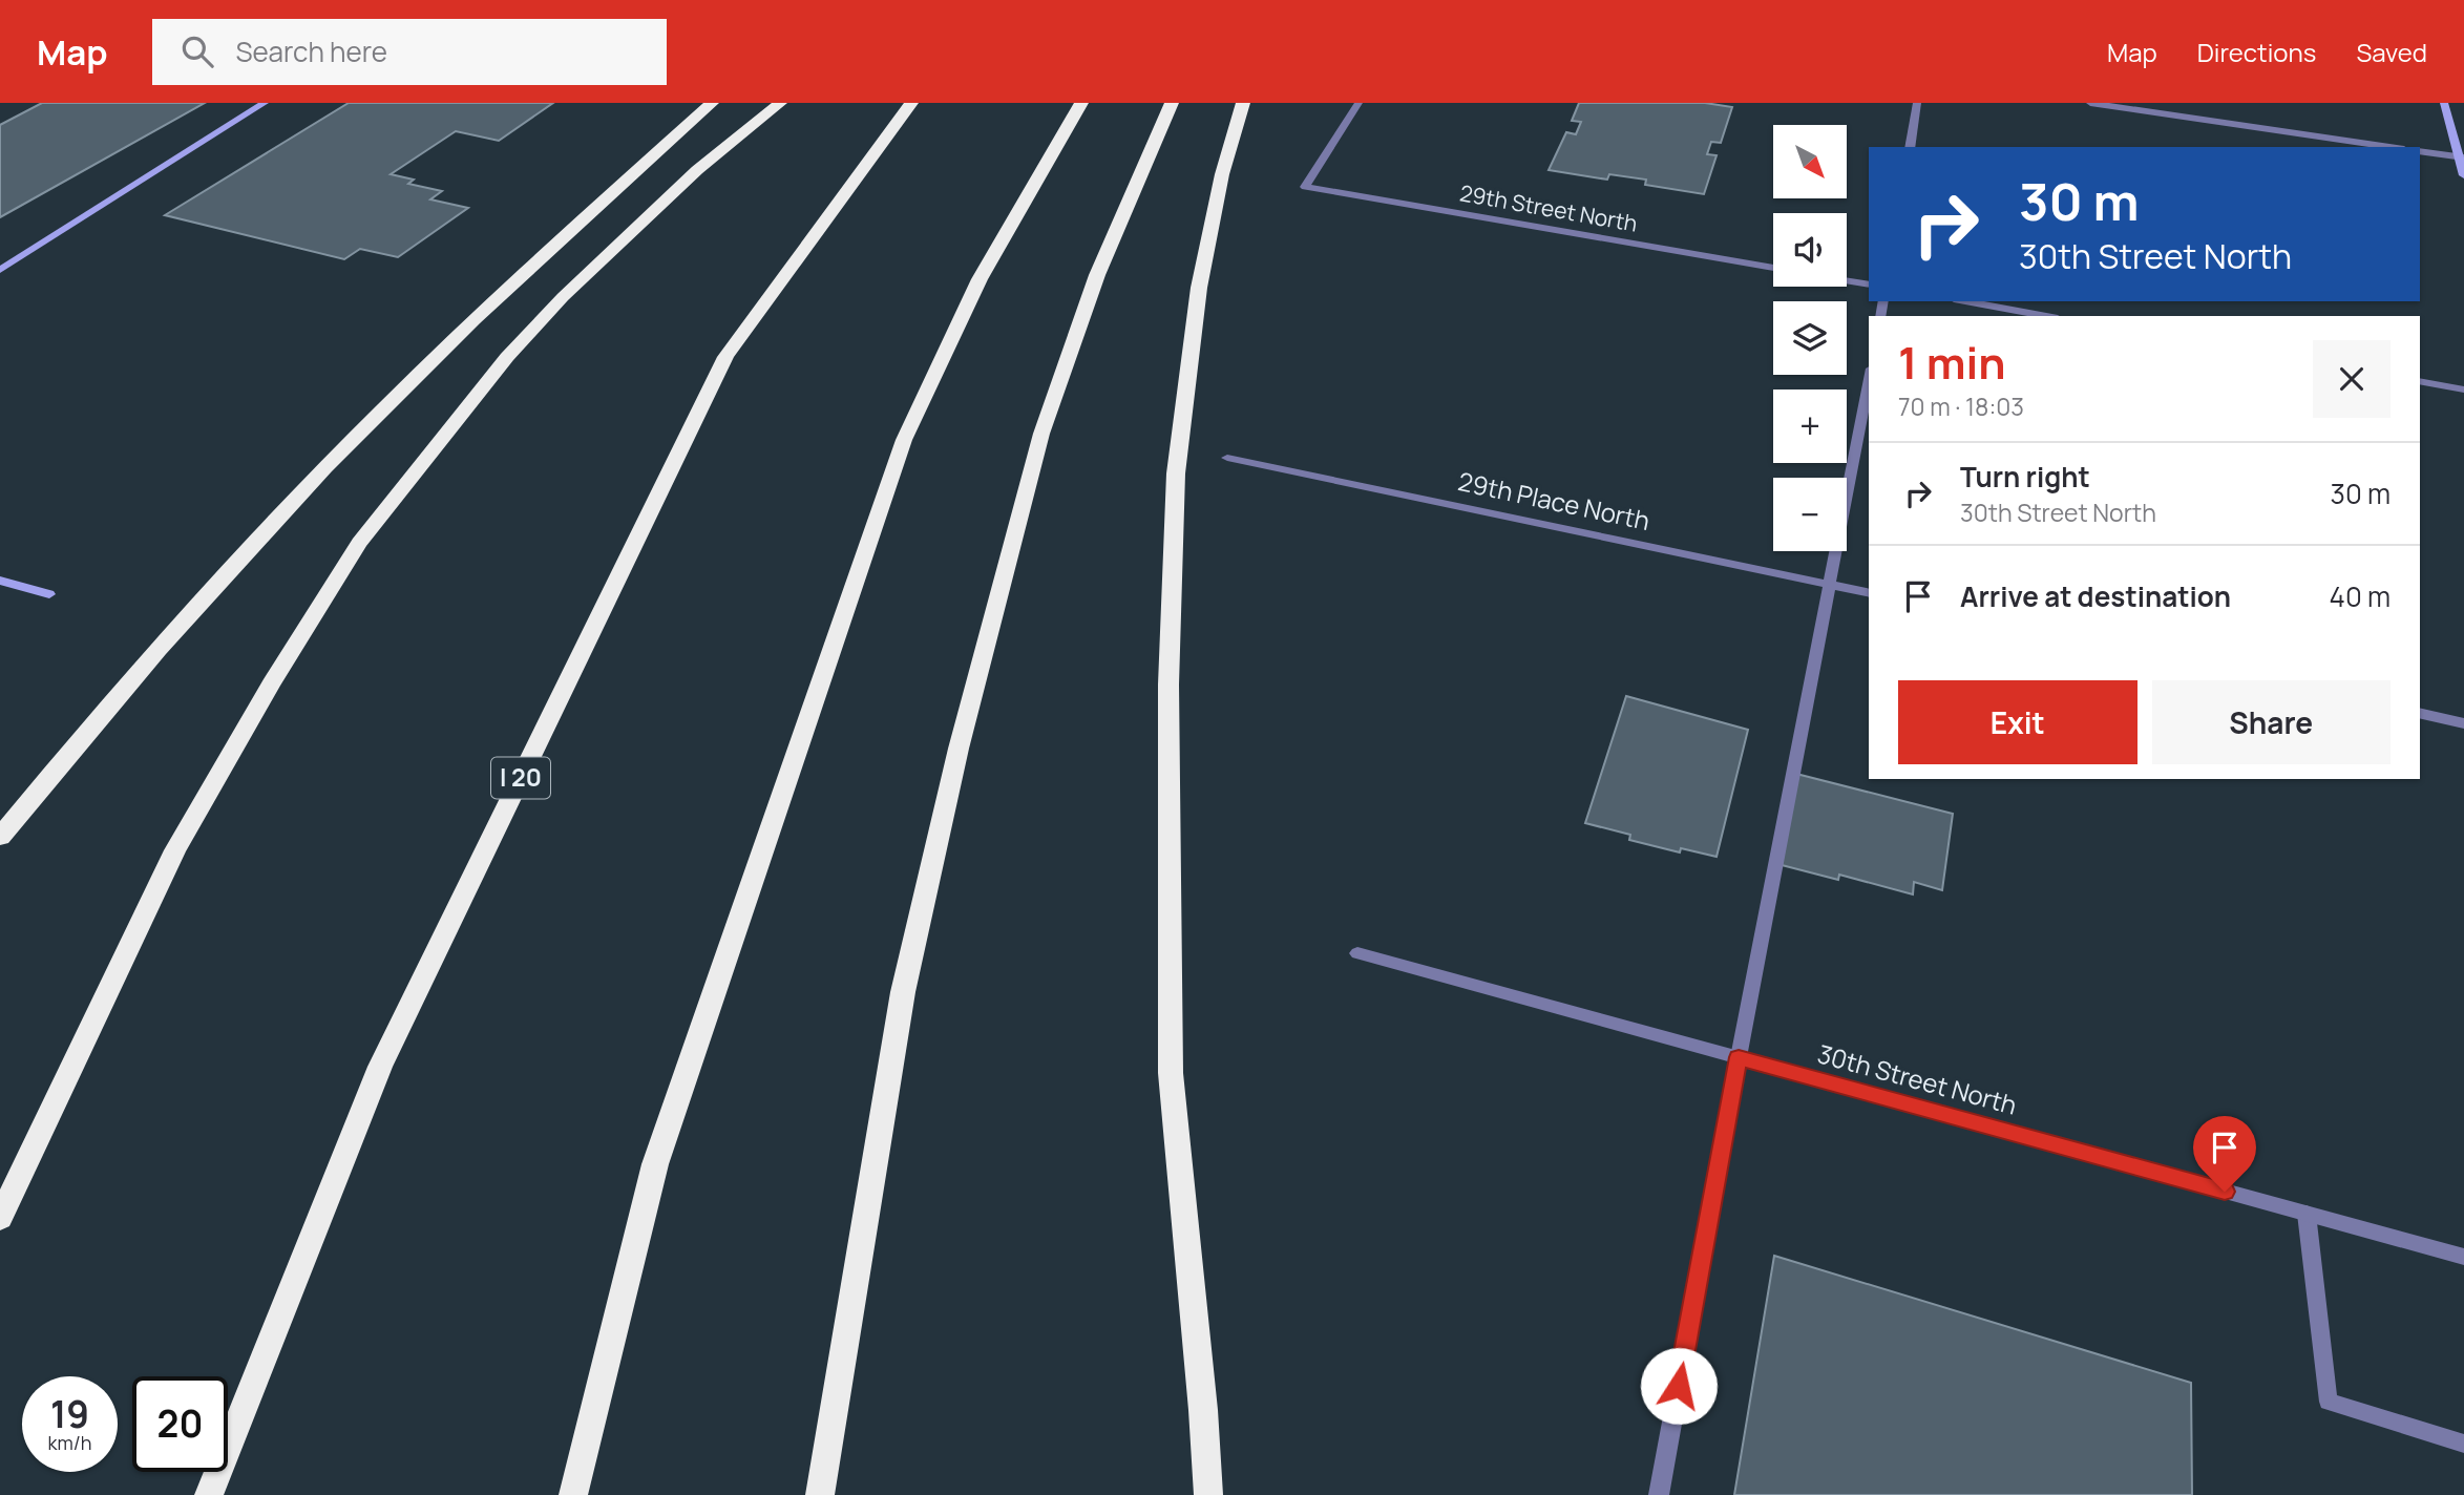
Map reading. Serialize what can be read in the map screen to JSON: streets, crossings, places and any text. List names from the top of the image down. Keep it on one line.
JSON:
{"streets":{"highway":["I 20"],"street":["29th Street North","29th Place North","30th Street North"]},"north":"bottom right","page":{"header":"Map","search":"Search here","nav":["Map","Directions","Saved"],"map_buttons":["+","−"],"turn":["30 m","30th Street North"],"heading":["1 min","70 m · 18:03"],"list":[{"name":"Turn right","note":"30th Street North","value":"30 m"},{"name":"Arrive at destination","value":"40 m"}],"buttons":["Exit","Share"],"speed":"19 km/h","limit":"20"}}
